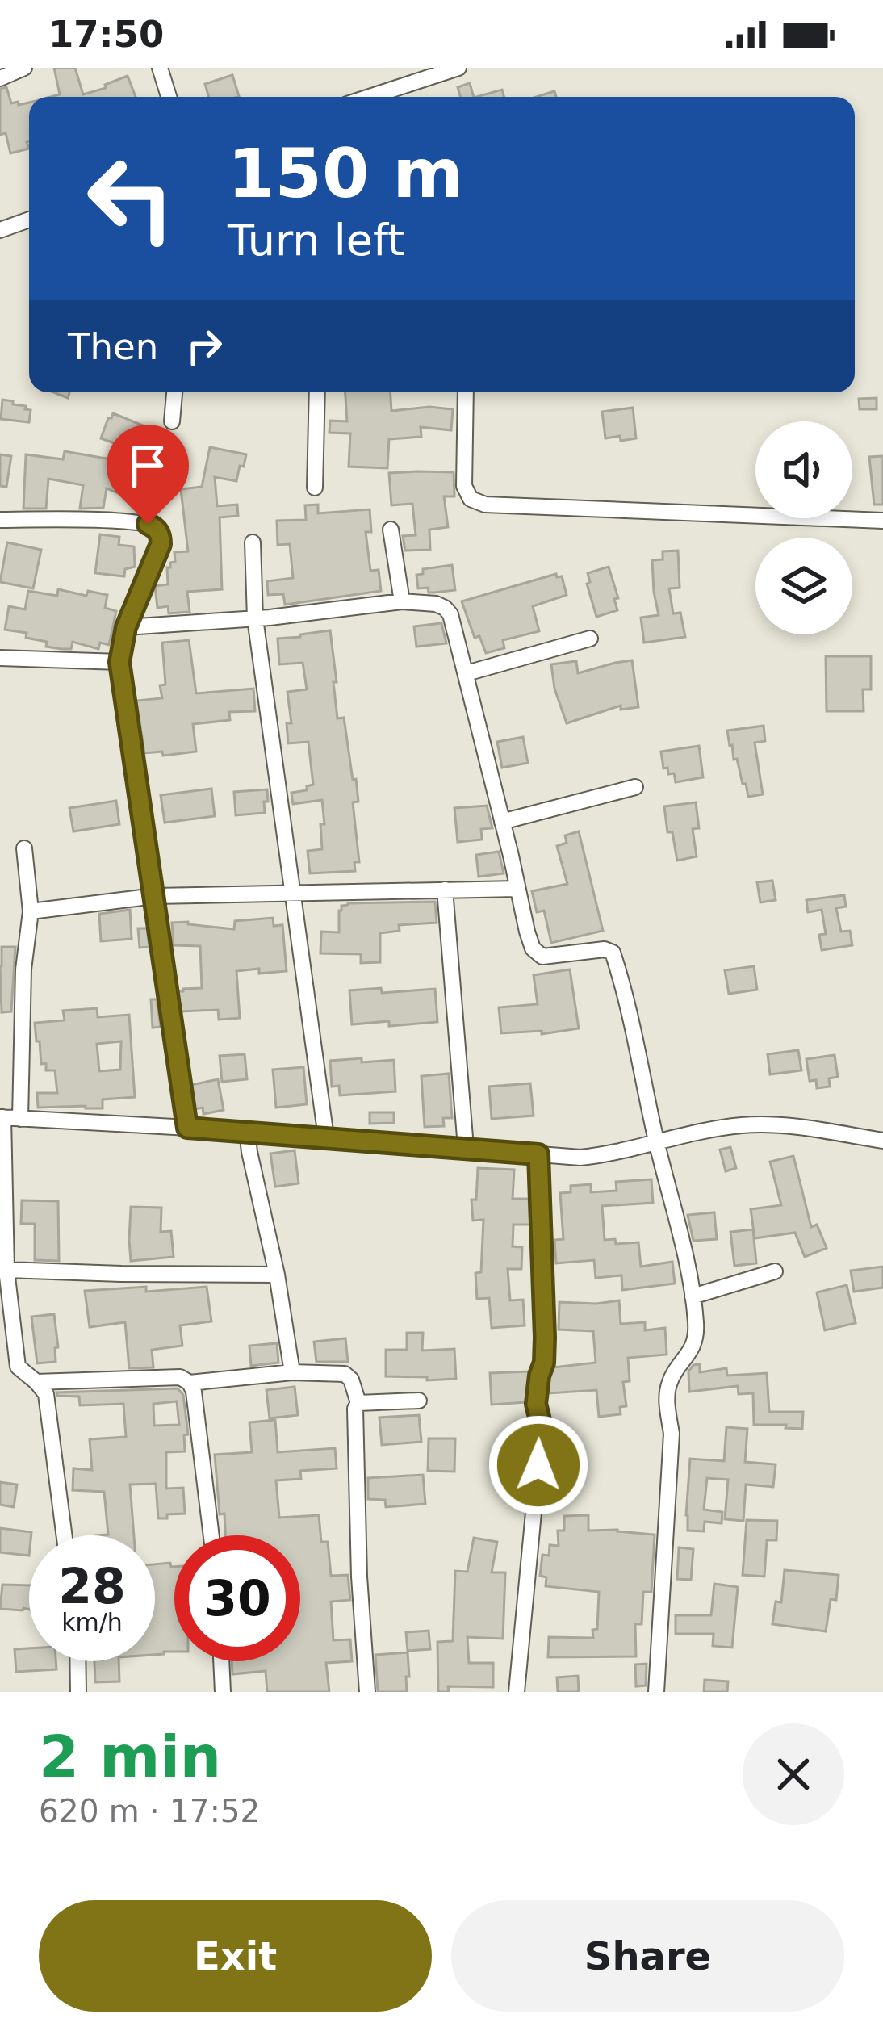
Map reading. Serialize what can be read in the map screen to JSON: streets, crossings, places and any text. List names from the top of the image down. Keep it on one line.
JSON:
{"page":{"status":"17:50","turn":["150 m","Turn left"],"then":"Then","speed":"28 km/h","limit":"30","heading":["2 min","620 m · 17:52"],"buttons":["Exit","Share"]}}
